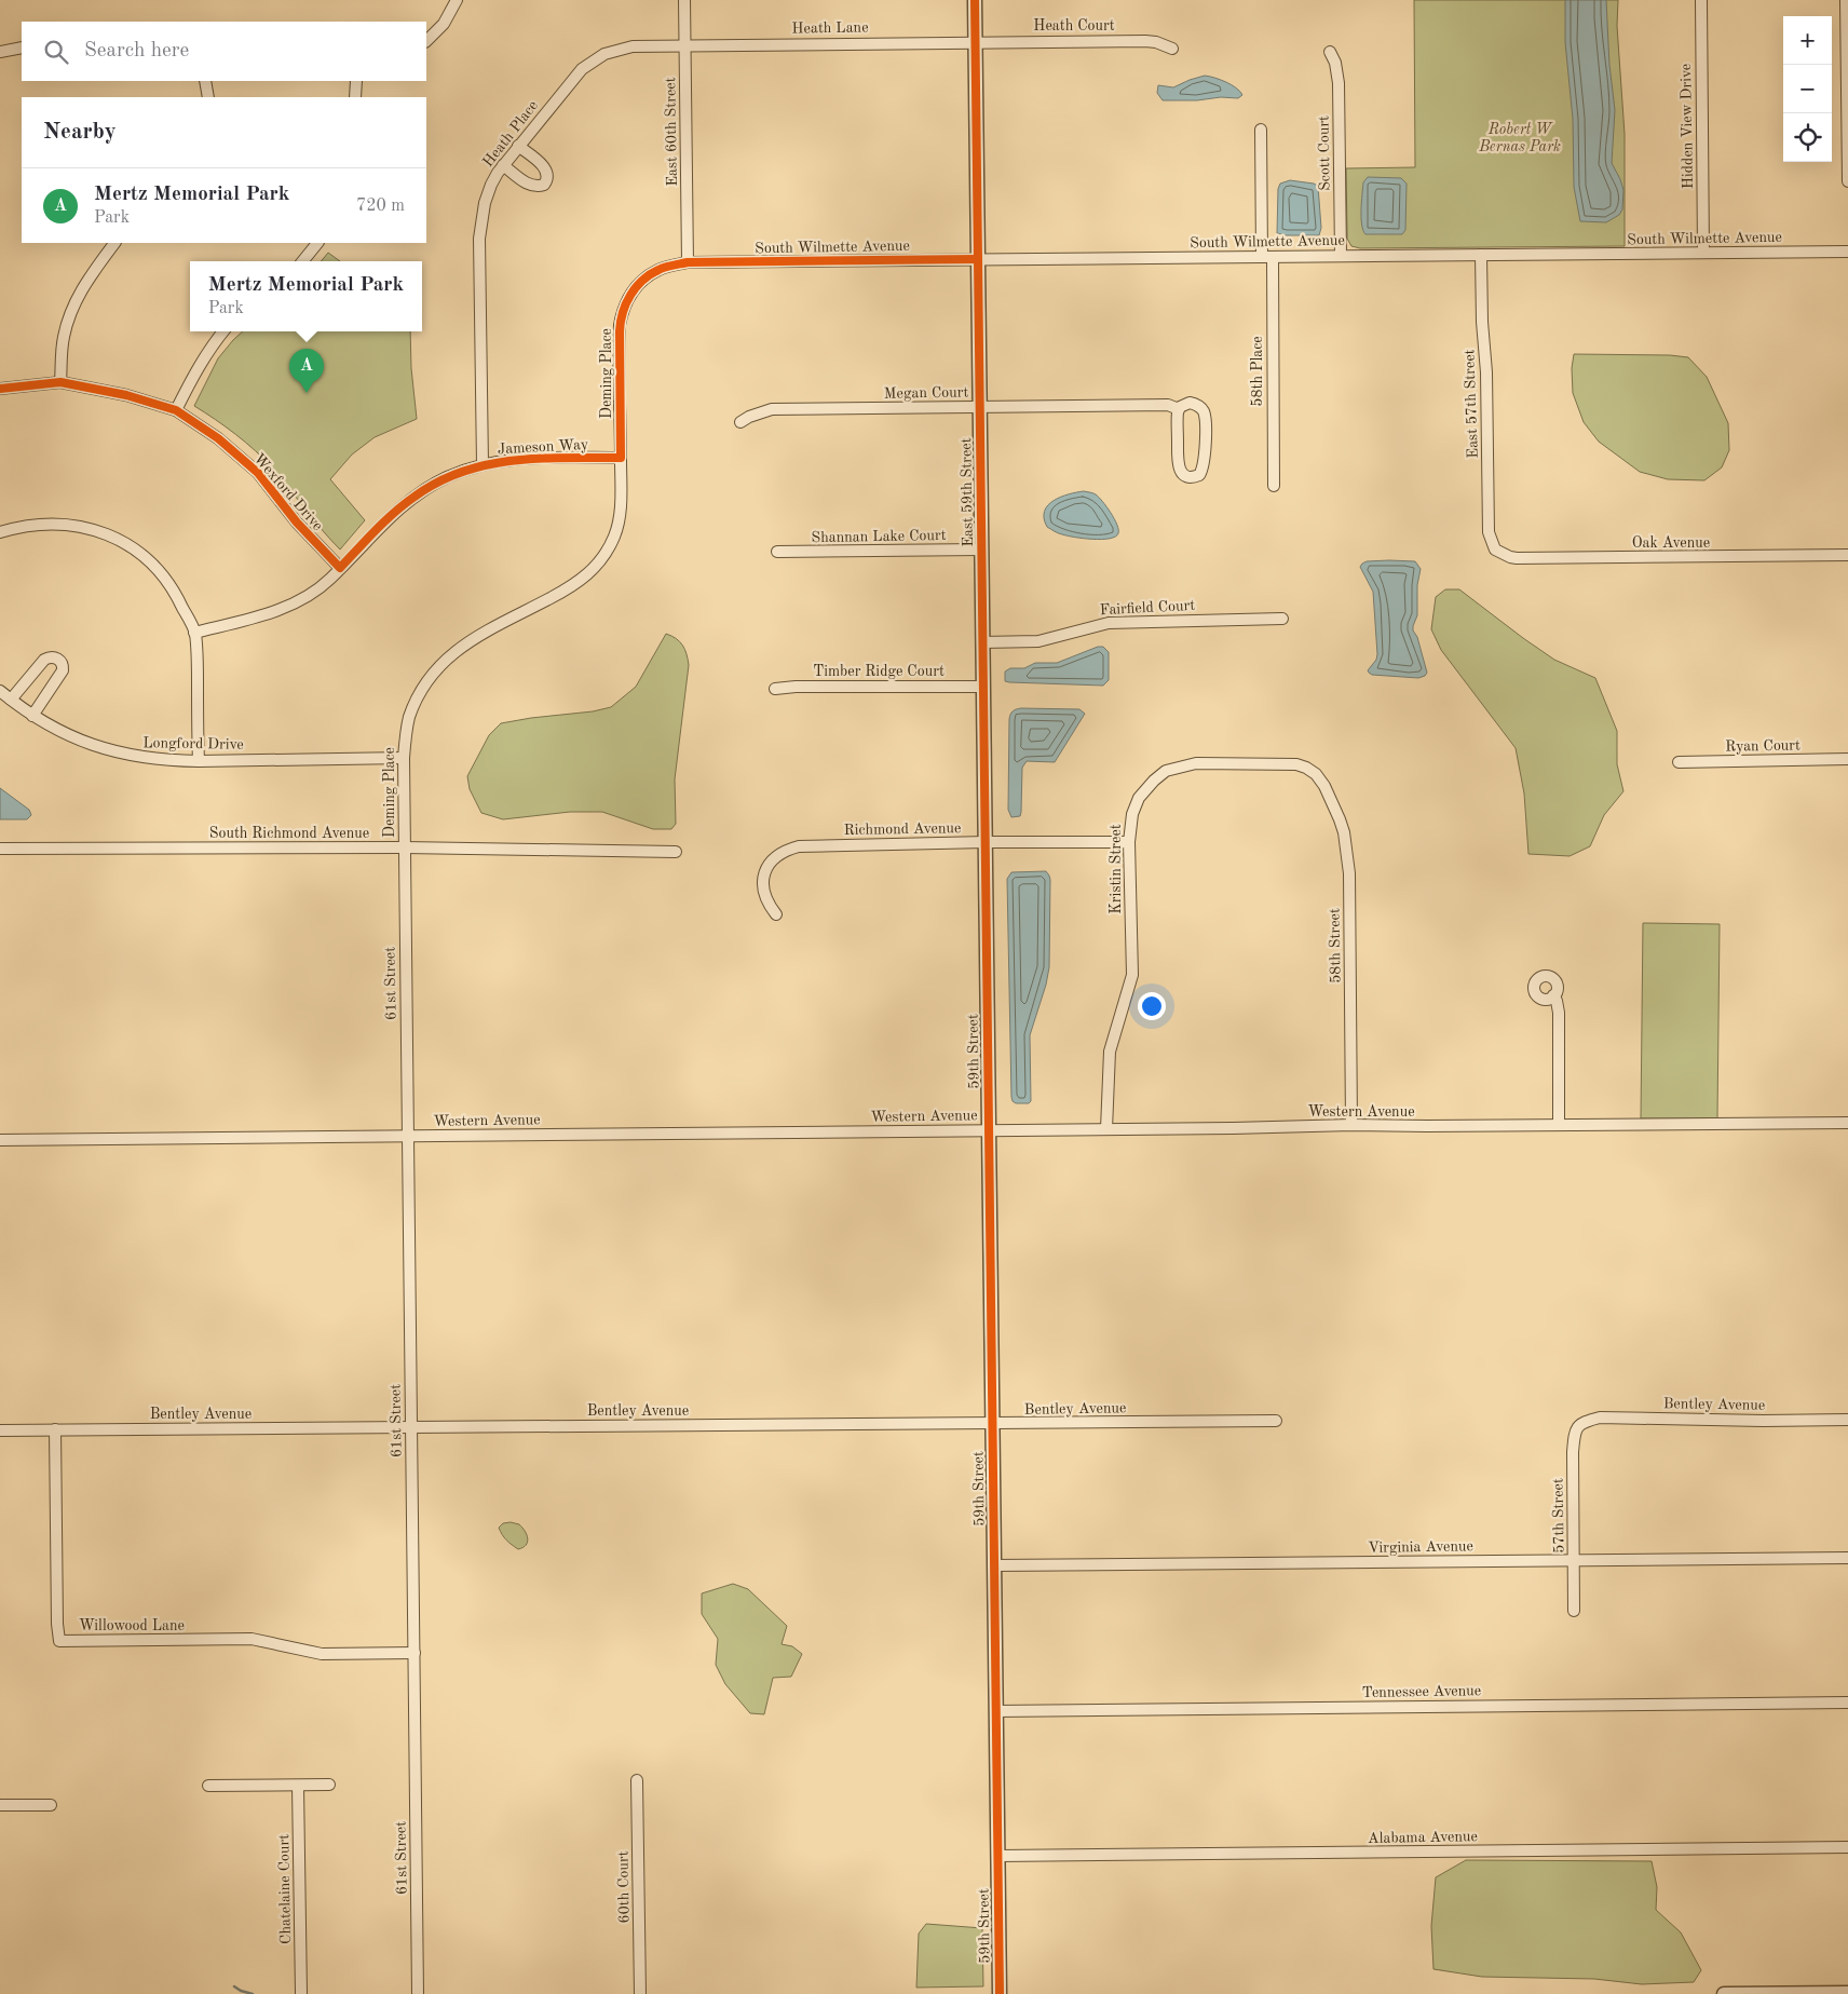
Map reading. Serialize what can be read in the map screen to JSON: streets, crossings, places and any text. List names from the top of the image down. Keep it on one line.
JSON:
{"streets":{"street":["Heath Court","Heath Lane","Hidden View Drive","East 60th Street","Heath Place","Scott Court","South Wilmette Avenue","58th Place","Deming Place","Megan Court","East 57th Street","Jameson Way","Wexford Drive","East 59th Street","Shannan Lake Court","Oak Avenue","Fairfield Court","Timber Ridge Court","Longford Drive","Ryan Court","Richmond Avenue","South Richmond Avenue","Kristin Street","58th Street","61st Street","59th Street","Western Avenue","Bentley Avenue","57th Street","Virginia Avenue","Willowood Lane","Tennessee Avenue","Alabama Avenue","60th Court","Chatelaine Court"]},"crossings":[["Heath Court","Heath Lane"],["Heath Court","East 59th Street"],["Heath Lane","East 60th Street"],["Heath Lane","Heath Place"],["Heath Lane","East 59th Street"],["Hidden View Drive","South Wilmette Avenue"],["East 60th Street","Heath Place"],["East 60th Street","South Wilmette Avenue"],["East 60th Street","Deming Place"],["Heath Place","Jameson Way"],["Scott Court","South Wilmette Avenue"],["South Wilmette Avenue","58th Place"],["South Wilmette Avenue","Deming Place"],["South Wilmette Avenue","East 57th Street"],["South Wilmette Avenue","East 59th Street"],["Deming Place","Jameson Way"],["Deming Place","Longford Drive"],["Deming Place","South Richmond Avenue"],["Deming Place","61st Street"],["Megan Court","East 59th Street"],["East 57th Street","Oak Avenue"],["Jameson Way","Wexford Drive"],["East 59th Street","Shannan Lake Court"],["East 59th Street","Fairfield Court"],["East 59th Street","Timber Ridge Court"],["East 59th Street","Richmond Avenue"],["East 59th Street","59th Street"],["Richmond Avenue","Kristin Street"],["South Richmond Avenue","61st Street"],["Kristin Street","58th Street"],["Kristin Street","Western Avenue"],["58th Street","Western Avenue"],["61st Street","Western Avenue"],["61st Street","Bentley Avenue"],["61st Street","Willowood Lane"],["59th Street","Western Avenue"],["59th Street","Bentley Avenue"],["59th Street","Virginia Avenue"],["59th Street","Tennessee Avenue"],["59th Street","Alabama Avenue"],["Bentley Avenue","57th Street"],["Bentley Avenue","Willowood Lane"],["57th Street","Virginia Avenue"]],"parks":["Robert W Bernas Park"],"page":{"map_buttons":["+","−"],"search":"Search here","heading":"Nearby","list":[{"mark":"A","name":"Mertz Memorial Park","note":"Park","value":"720 m"}],"popup":["Mertz Memorial Park","Park"],"pins":"A"}}
